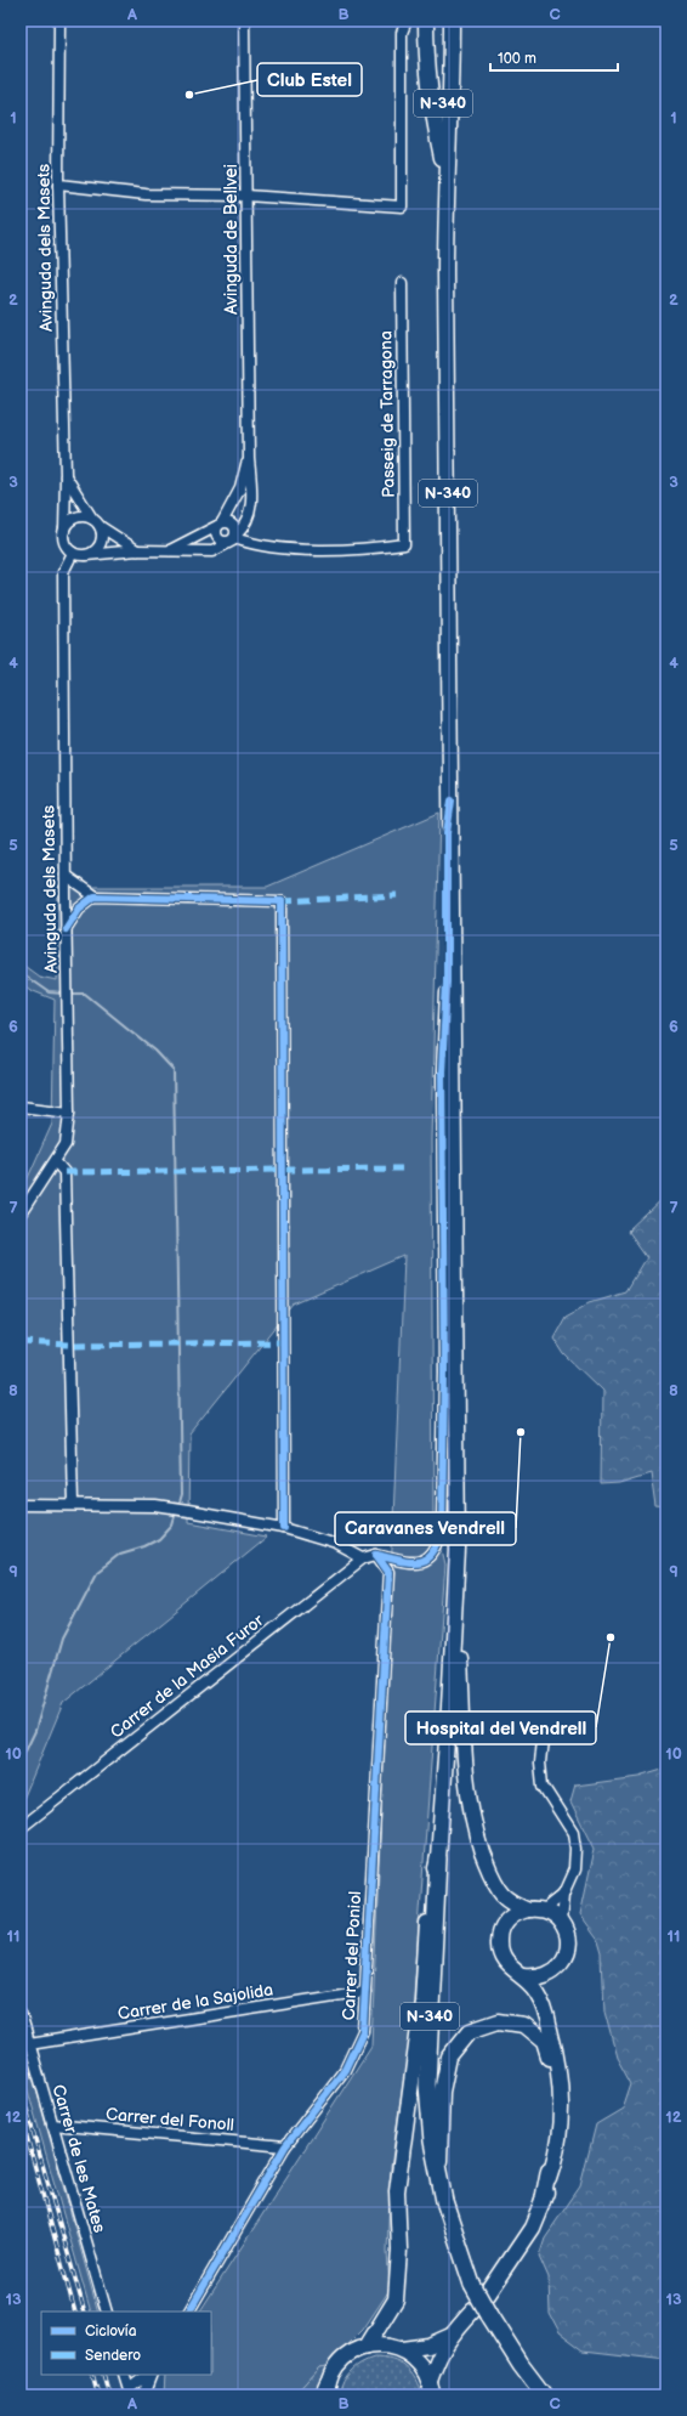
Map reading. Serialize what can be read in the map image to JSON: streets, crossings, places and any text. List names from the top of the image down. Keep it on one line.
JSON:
{"streets":{"highway":["N-340"],"street":["Avinguda de Bellvei","Avinguda dels Masets","Passeig de Tarragona","Carrer de la Masia Furor","Carrer del Poniol","Carrer de la Sajolida","Carrer del Fonoll","Carrer de les Mates"]},"crossings":[["Avinguda de Bellvei","Passeig de Tarragona"],["Carrer de la Masia Furor","Carrer del Poniol"],["Carrer del Poniol","Carrer de la Sajolida"],["Carrer del Poniol","Carrer del Fonoll"],["Carrer de la Sajolida","Carrer de les Mates"],["Carrer del Fonoll","Carrer de les Mates"]],"places":["Club Estel","Caravanes Vendrell","Hospital del Vendrell"],"legend":["Ciclovía","Sendero"],"scale_bar":"100 m","grid":{"columns":["A","B","C"],"rows":["1","2","3","4","5","6","7","8","9","10","11","12","13"]}}
